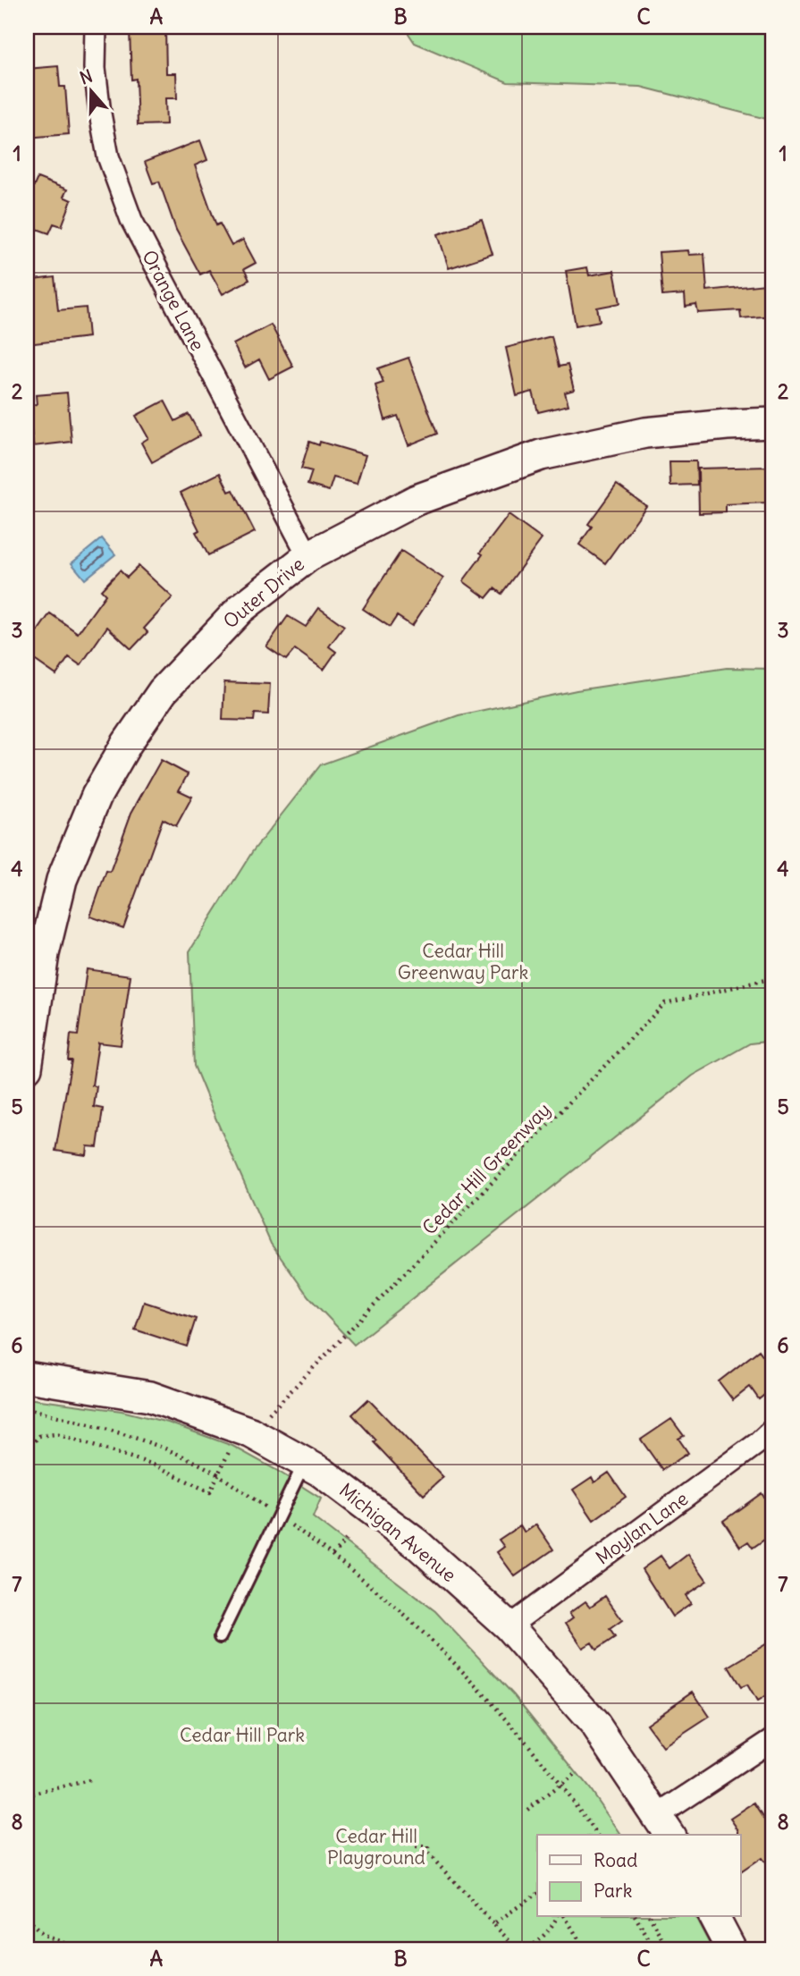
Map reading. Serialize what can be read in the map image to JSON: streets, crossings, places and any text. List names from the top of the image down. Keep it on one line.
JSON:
{"streets":{"street":["Orange Lane","Outer Drive","Moylan Lane","Michigan Avenue"],"path":["Cedar Hill Greenway"]},"crossings":[["Orange Lane","Outer Drive"],["Cedar Hill Greenway","Michigan Avenue"],["Moylan Lane","Michigan Avenue"]],"parks":["Cedar Hill Greenway Park","Cedar Hill Park","Cedar Hill Playground"],"legend":["Road","Park"],"north":"top","grid":{"columns":["A","B","C"],"rows":["1","2","3","4","5","6","7","8"]}}
